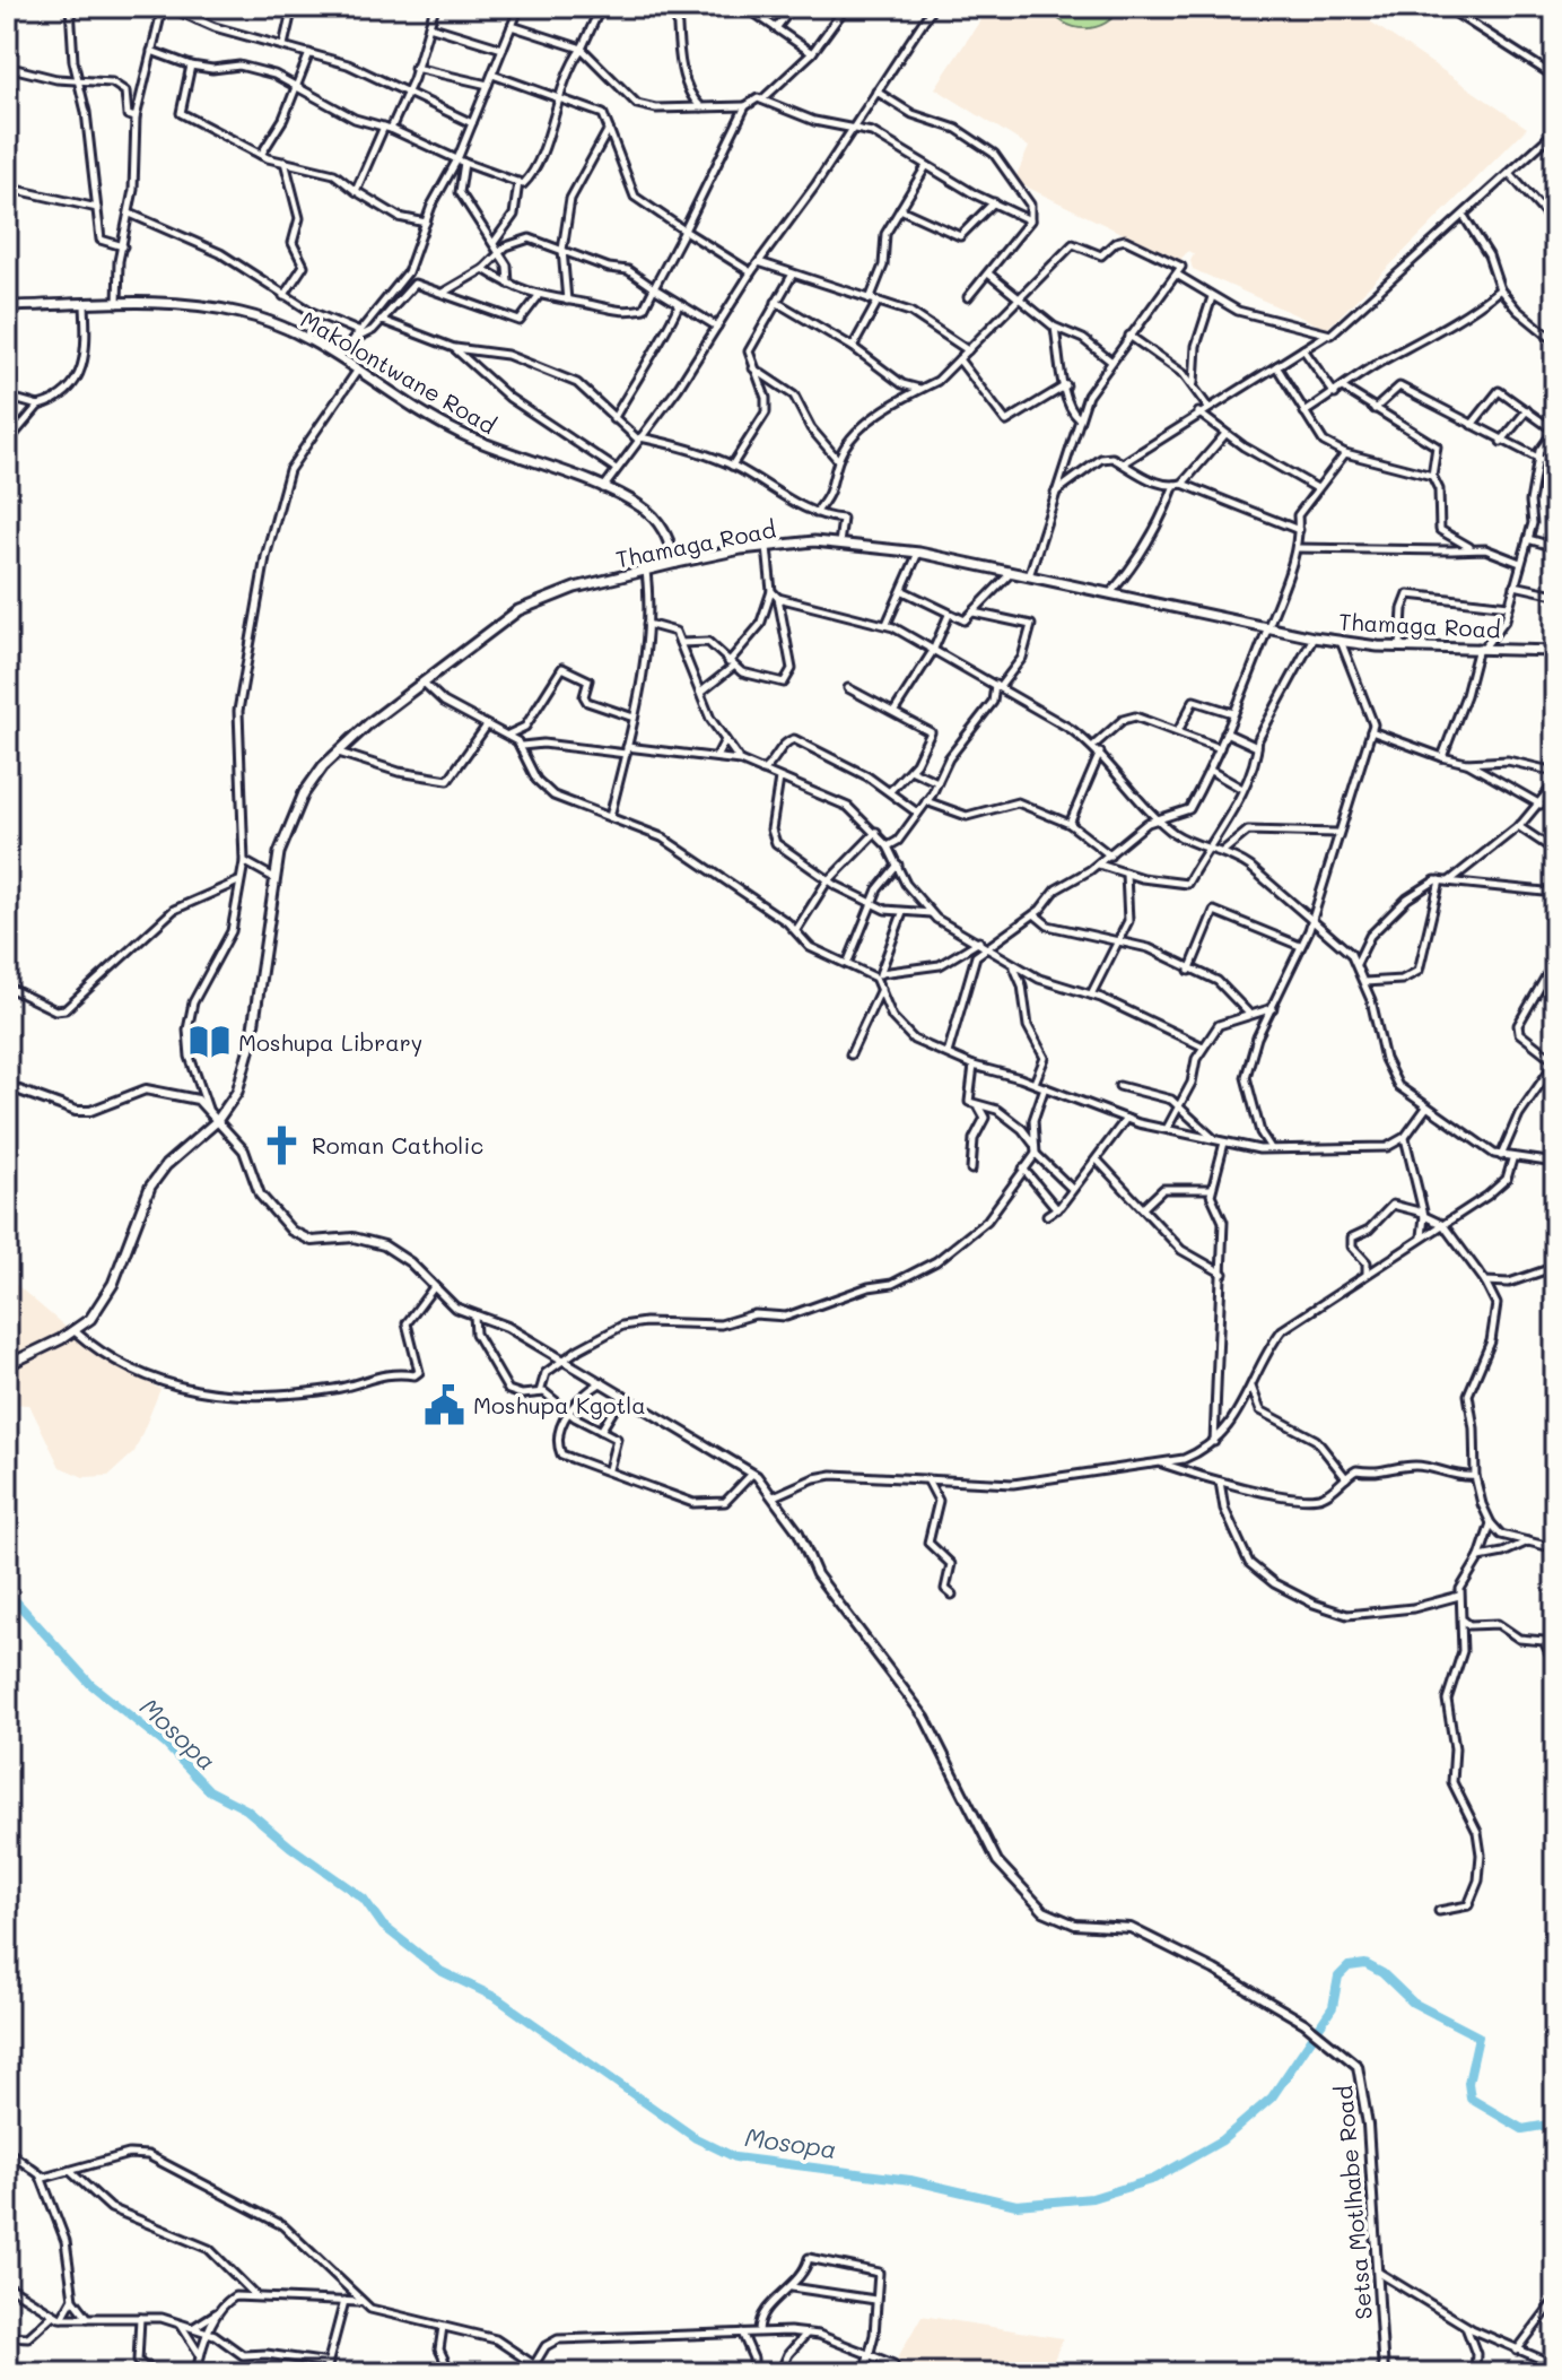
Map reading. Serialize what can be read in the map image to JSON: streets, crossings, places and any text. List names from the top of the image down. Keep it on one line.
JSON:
{"streets":{"main road":["Makolontwane Road","Thamaga Road"],"street":["Setsa Motlhabe Road"]},"crossings":[["Makolontwane Road","Thamaga Road"]],"water":["Mosopa"],"places":{"library":["Moshupa Library"],"church":["Roman Catholic"],"public building":["Moshupa Kgotla"]}}
